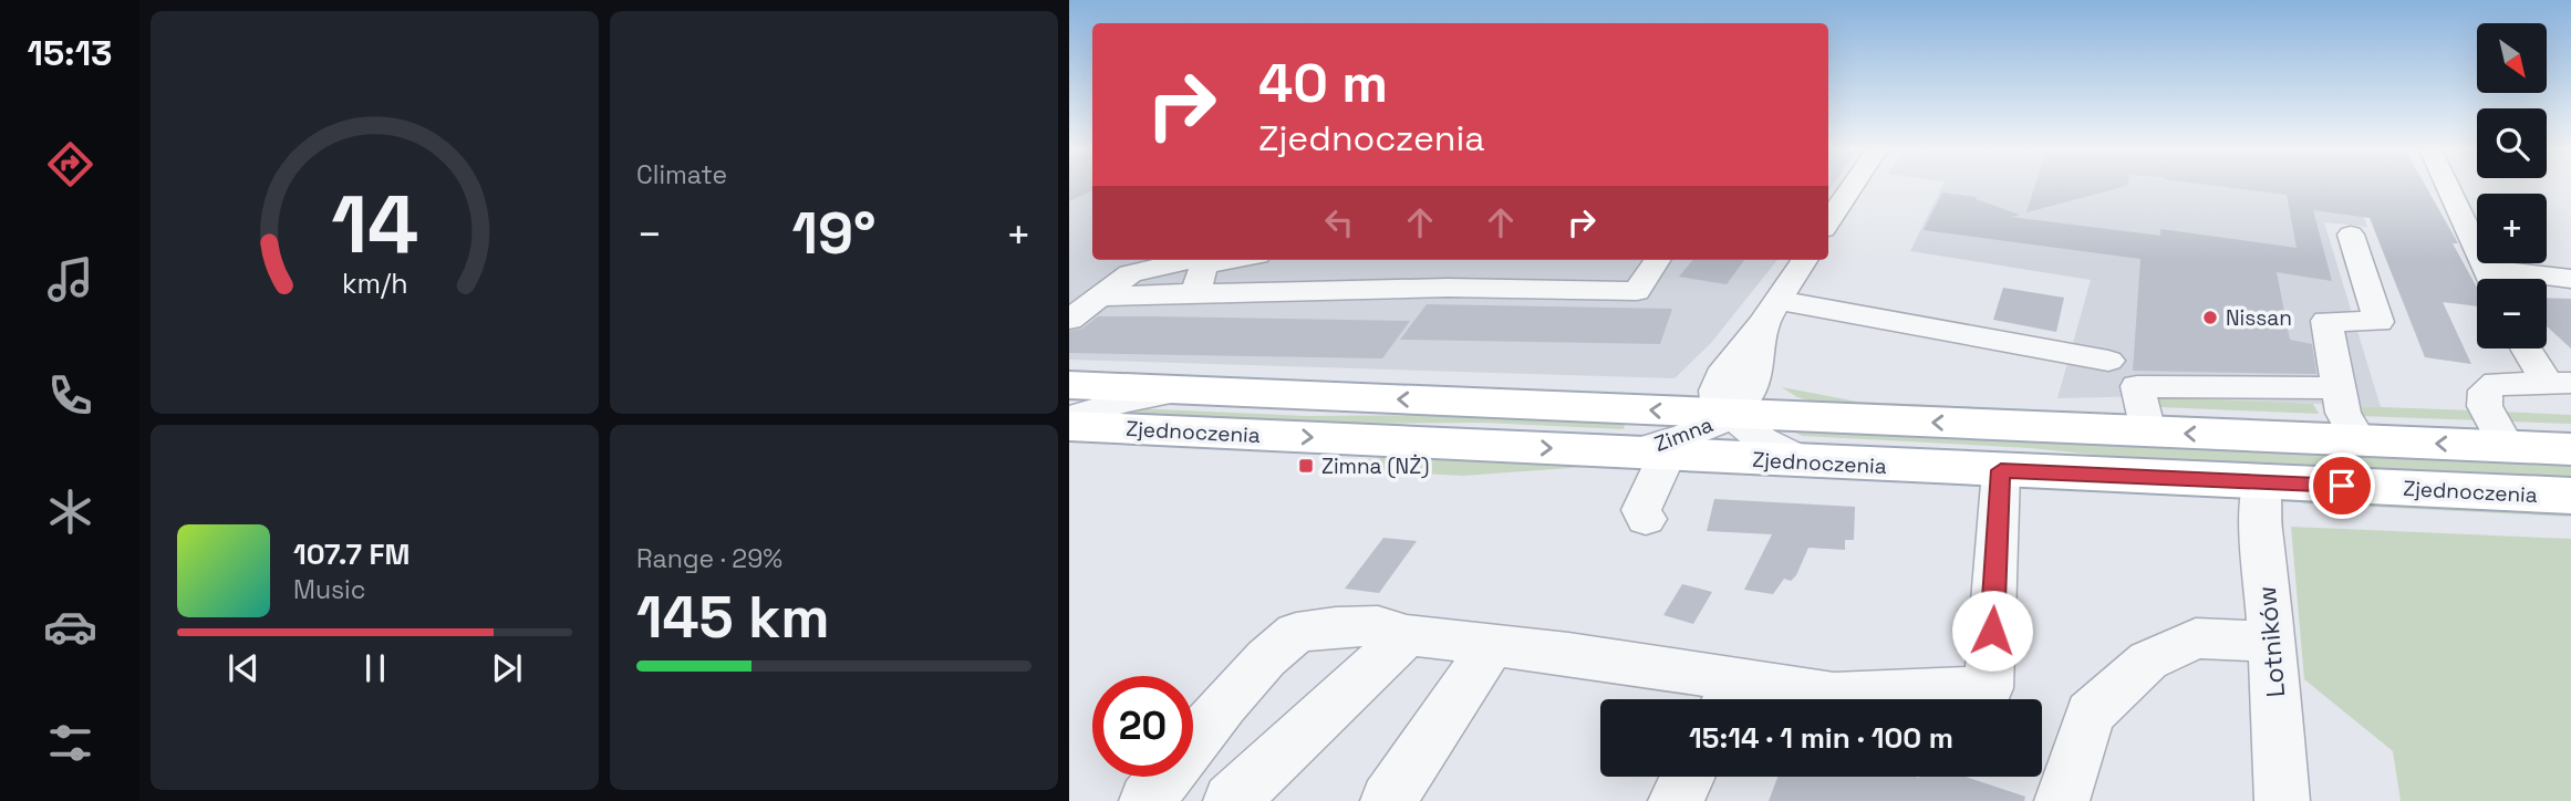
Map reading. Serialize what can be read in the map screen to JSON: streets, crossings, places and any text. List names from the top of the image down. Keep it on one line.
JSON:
{"streets":{"main road":["Zjednoczenia"],"street":["Zimna","Lotników"]},"crossings":[["Zjednoczenia","Zimna"],["Zjednoczenia","Lotników"]],"places":{"other":["Nissan"],"transit":["Zimna (NŻ)"]},"north":"bottom right","page":{"tabs":"15:13","tile":["Climate",["Range · 29%","145 km"]],"map_buttons":["+","−"],"turn":["40 m","Zjednoczenia"],"heat":["−","19°","+"],"song":["107.7 FM","Music"],"limit":"20","trip":"15:14 · 1 min · 100 m","gauge":["14","km/h"]}}
